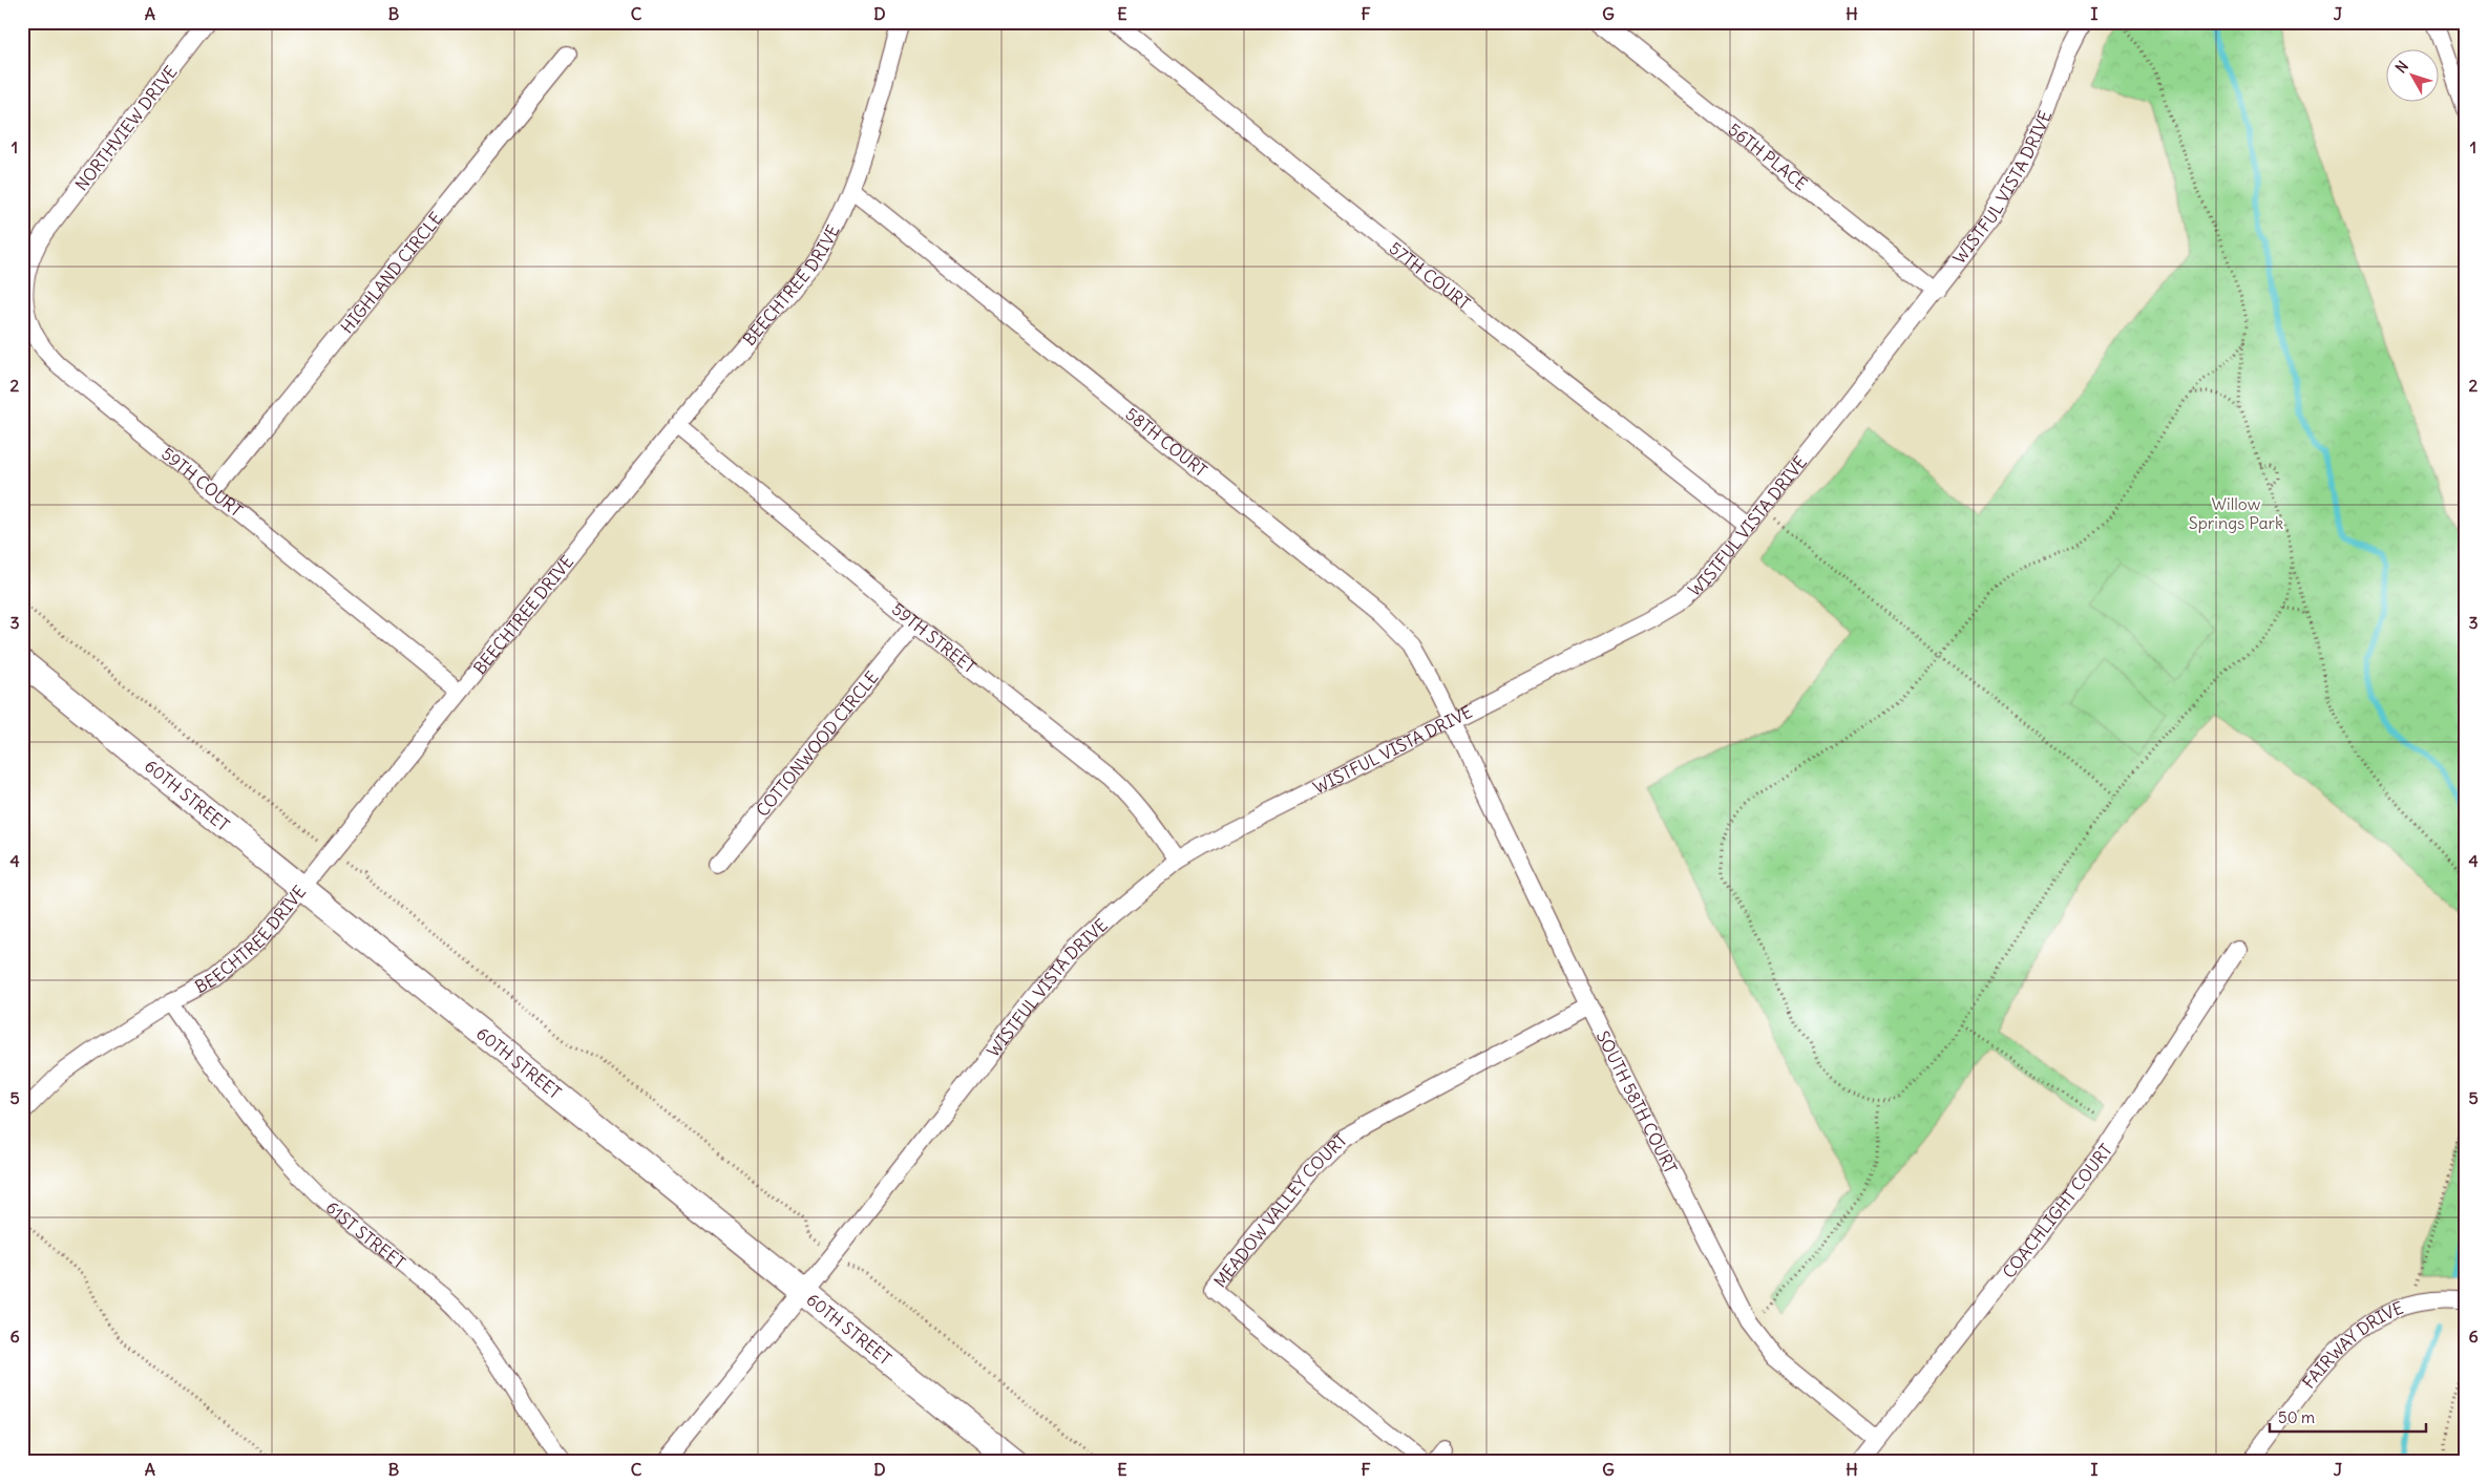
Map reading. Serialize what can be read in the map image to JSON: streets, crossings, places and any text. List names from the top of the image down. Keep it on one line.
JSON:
{"streets":{"street":["NORTHVIEW DRIVE","56TH PLACE","WISTFUL VISTA DRIVE","HIGHLAND CIRCLE","57TH COURT","BEECHTREE DRIVE","58TH COURT","59TH COURT","59TH STREET","COTTONWOOD CIRCLE","60TH STREET","SOUTH 58TH COURT","COACHLIGHT COURT","MEADOW VALLEY COURT","61ST STREET","FAIRWAY DRIVE"]},"crossings":[["NORTHVIEW DRIVE","59TH COURT"],["56TH PLACE","WISTFUL VISTA DRIVE"],["WISTFUL VISTA DRIVE","57TH COURT"],["WISTFUL VISTA DRIVE","58TH COURT"],["WISTFUL VISTA DRIVE","59TH STREET"],["WISTFUL VISTA DRIVE","60TH STREET"],["WISTFUL VISTA DRIVE","SOUTH 58TH COURT"],["HIGHLAND CIRCLE","59TH COURT"],["BEECHTREE DRIVE","58TH COURT"],["BEECHTREE DRIVE","59TH COURT"],["BEECHTREE DRIVE","59TH STREET"],["BEECHTREE DRIVE","60TH STREET"],["BEECHTREE DRIVE","61ST STREET"],["58TH COURT","SOUTH 58TH COURT"],["59TH STREET","COTTONWOOD CIRCLE"],["SOUTH 58TH COURT","COACHLIGHT COURT"],["SOUTH 58TH COURT","MEADOW VALLEY COURT"]],"parks":["Willow Springs Park"],"scale_bar":"50 m","north":"top left","grid":{"columns":["A","B","C","D","E","F","G","H","I","J"],"rows":["1","2","3","4","5","6"]}}
